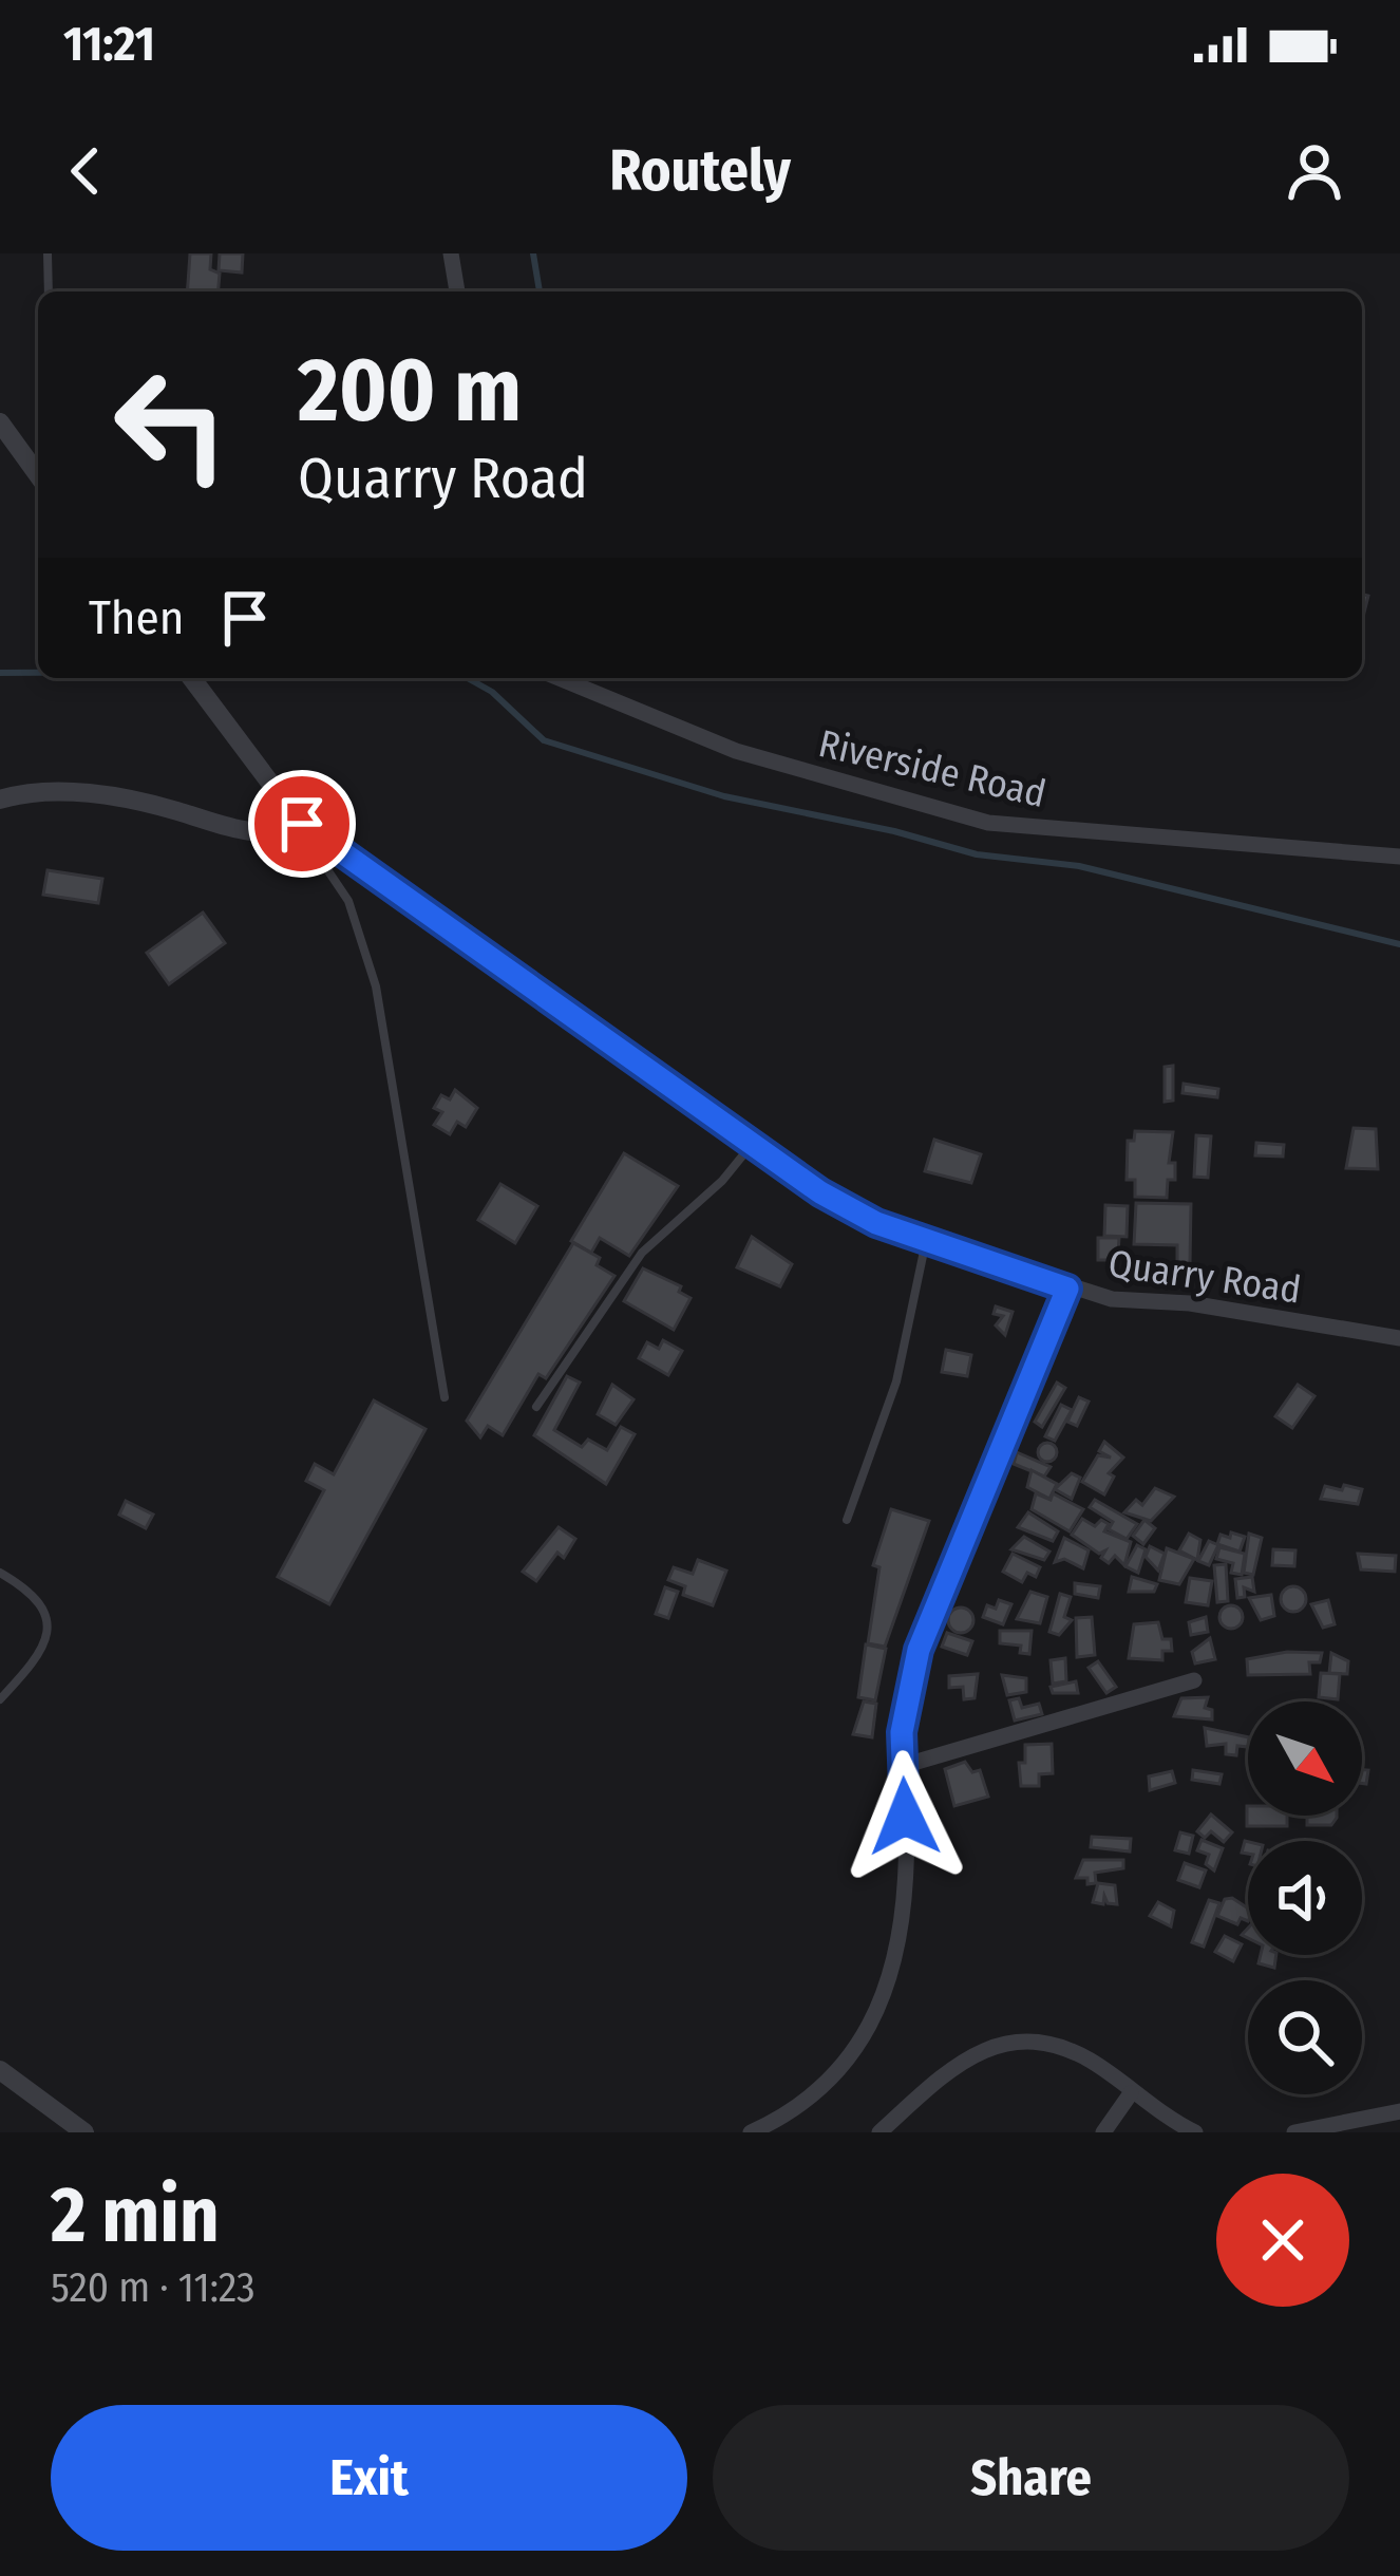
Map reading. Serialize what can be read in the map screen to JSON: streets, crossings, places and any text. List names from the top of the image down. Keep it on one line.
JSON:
{"streets":{"street":["Riverside Road","Quarry Road"]},"north":"bottom right","page":{"status":"11:21","header":"Routely","turn":["200 m","Quarry Road"],"then":"Then","heading":["2 min","520 m · 11:23"],"buttons":["Exit","Share"]}}
